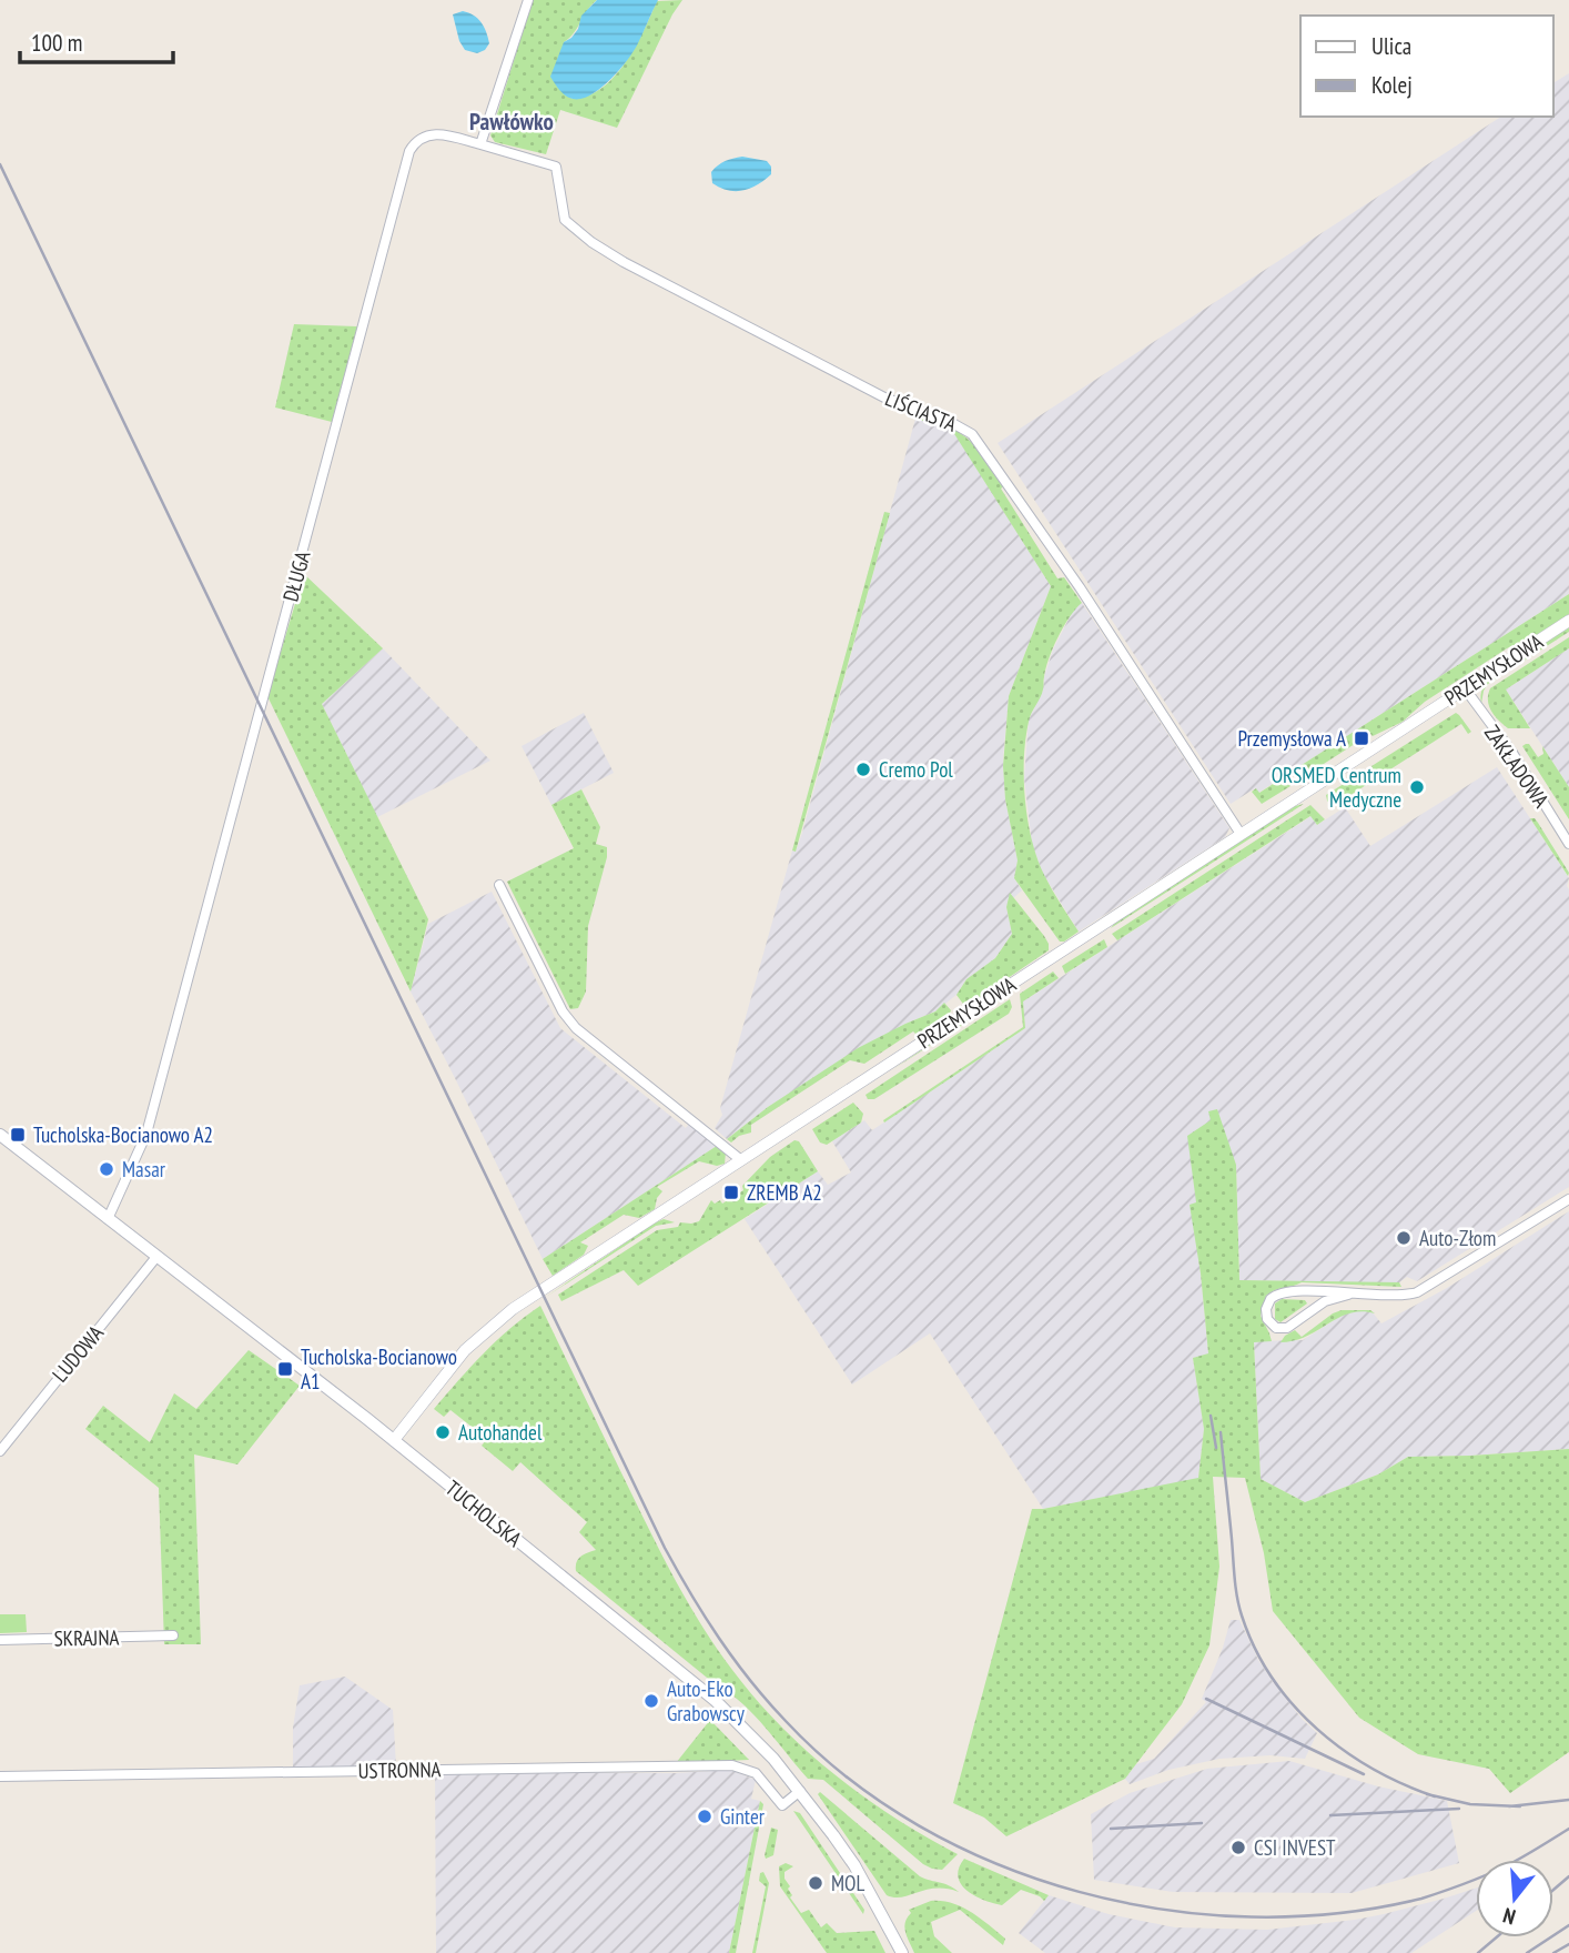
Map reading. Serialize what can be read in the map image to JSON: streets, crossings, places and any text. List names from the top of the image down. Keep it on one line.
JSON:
{"streets":{"main road":["TUCHOLSKA"],"street":["LIŚCIASTA","DŁUGA","PRZEMYSŁOWA","ZAKŁADOWA","LUDOWA","SKRAJNA","USTRONNA"]},"crossings":[["LIŚCIASTA","DŁUGA"],["LIŚCIASTA","PRZEMYSŁOWA"],["DŁUGA","TUCHOLSKA"],["PRZEMYSŁOWA","ZAKŁADOWA"],["PRZEMYSŁOWA","TUCHOLSKA"],["LUDOWA","TUCHOLSKA"],["TUCHOLSKA","USTRONNA"]],"districts":["Pawłówko"],"places":{"transit":["Przemysłowa A","Tucholska-Bocianowo A2","ZREMB A2","Tucholska-Bocianowo A1"],"other":["Cremo Pol","ORSMED Centrum Medyczne","Masar","Auto-Złom","Autohandel","Auto-Eko Grabowscy","Ginter","CSI INVEST","MOL"]},"legend":["Ulica","Kolej"],"scale_bar":"100 m","north":"bottom"}
